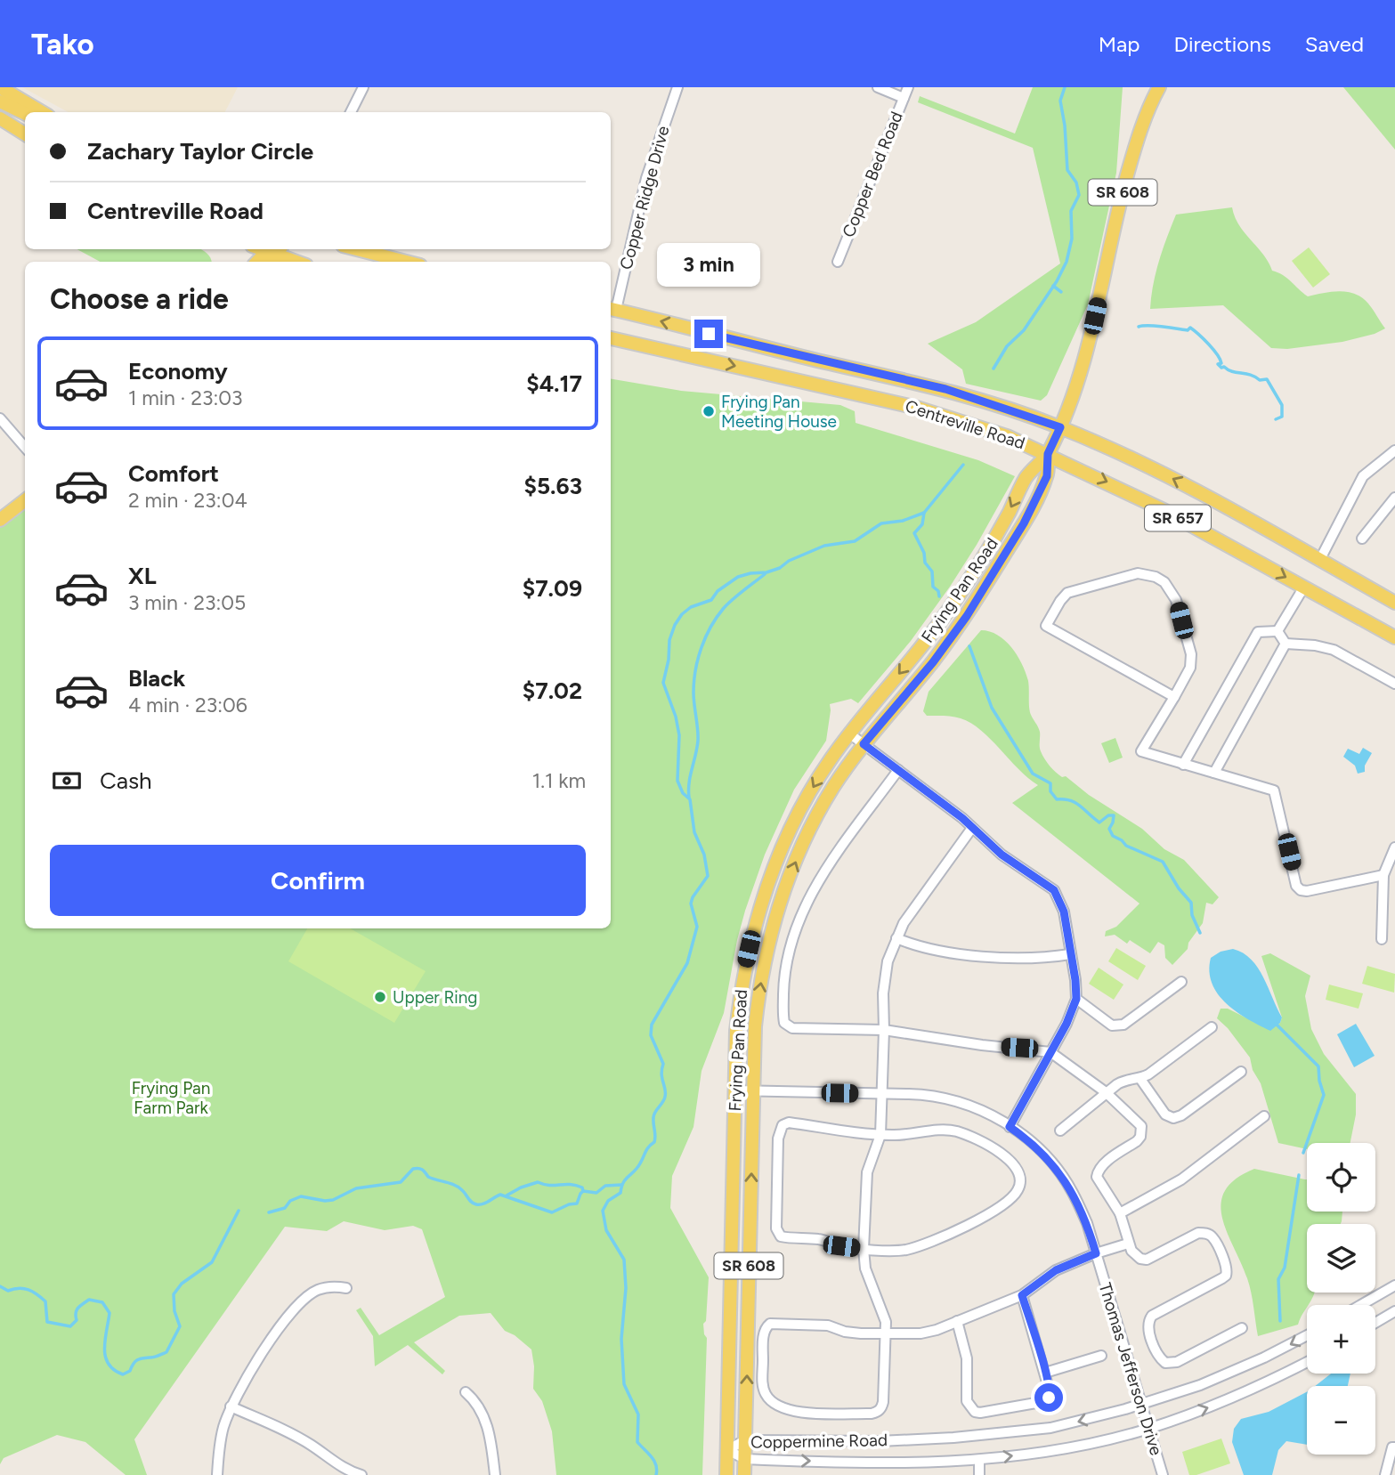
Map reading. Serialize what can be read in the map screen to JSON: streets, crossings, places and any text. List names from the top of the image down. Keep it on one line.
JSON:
{"streets":{"main road":["SR 608","Centreville Road","SR 657","Frying Pan Road"],"street":["Copper Bed Road","Copper Ridge Drive","Thomas Jefferson Drive","Coppermine Road"]},"crossings":[["Copper Ridge Drive","Centreville Road"],["Centreville Road","Frying Pan Road"],["Frying Pan Road","Thomas Jefferson Drive"],["Frying Pan Road","Coppermine Road"],["Thomas Jefferson Drive","Coppermine Road"]],"parks":["Frying Pan Farm Park"],"places":["Frying Pan Meeting House","Upper Ring"],"page":{"header":"Tako","nav":["Map","Directions","Saved"],"banner":["Zachary Taylor Circle","Centreville Road"],"bubble":"3 min","heading":"Choose a ride","list":[{"name":"Economy","note":"1 min · 23:03","value":"$4.17"},{"name":"Comfort","note":"2 min · 23:04","value":"$5.63"},{"name":"XL","note":"3 min · 23:05","value":"$7.09"},{"name":"Black","note":"4 min · 23:06","value":"$7.02"}],"pay":["Cash","1.1 km"],"buttons":"Confirm","map_buttons":["+","−"]}}
